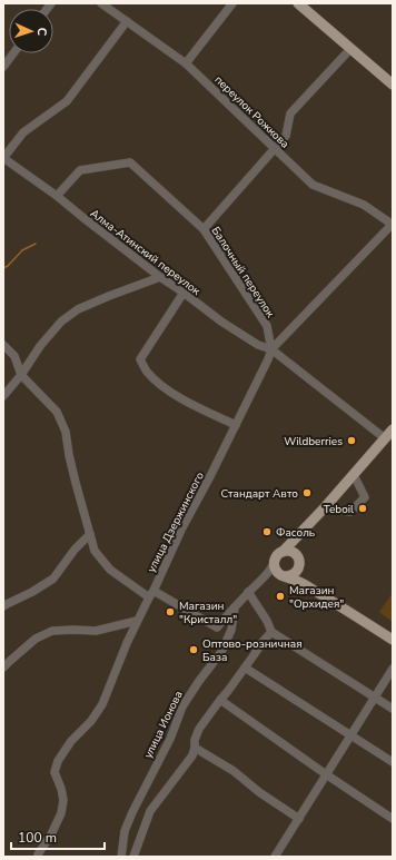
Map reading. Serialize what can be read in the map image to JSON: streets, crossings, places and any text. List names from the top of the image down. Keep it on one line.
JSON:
{"streets":{"street":["переулок Рожкова","Алма-Атинский переулок","Балочный переулок","улица Дзержинского","улица Ионова"]},"crossings":[["переулок Рожкова","улица Дзержинского"],["Алма-Атинский переулок","Балочный переулок"],["Алма-Атинский переулок","улица Дзержинского"],["Балочный переулок","улица Дзержинского"]],"places":["Wildberries","Стандарт Авто","Teboil","Фасоль","Магазин \"Орхидея\"","Магазин \"Кристалл\"","Оптово-розничная База"],"scale_bar":"100 m","north":"right"}
